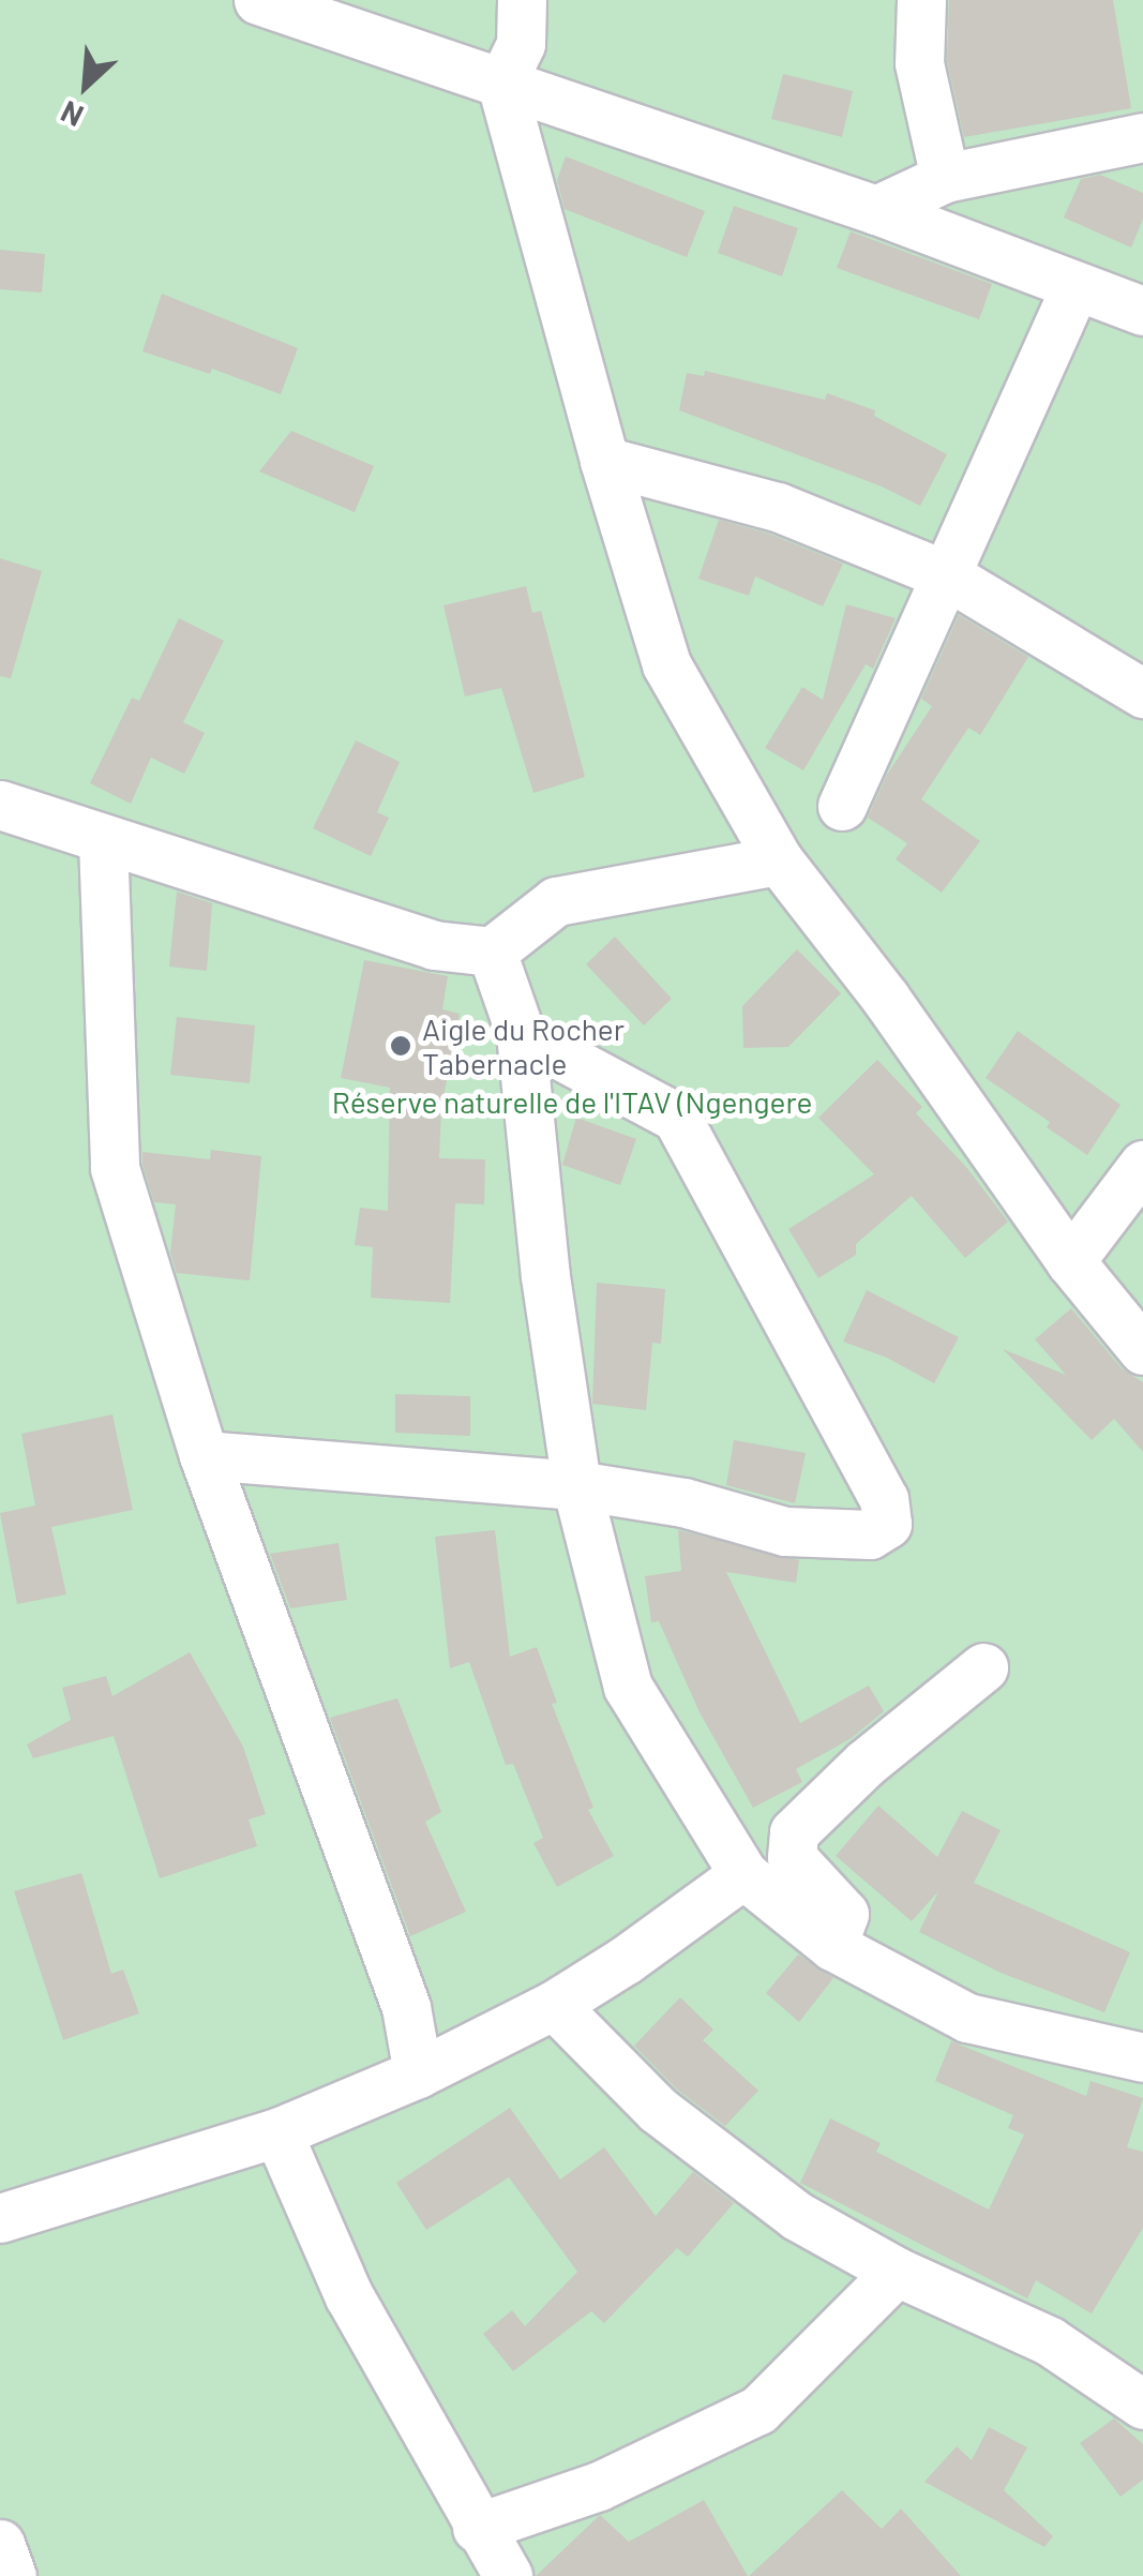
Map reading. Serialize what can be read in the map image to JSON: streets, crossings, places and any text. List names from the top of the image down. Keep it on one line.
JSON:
{"parks":["Réserve naturelle de l'ITAV (Ngengere"],"places":["Aigle du Rocher Tabernacle"],"north":"bottom left"}
